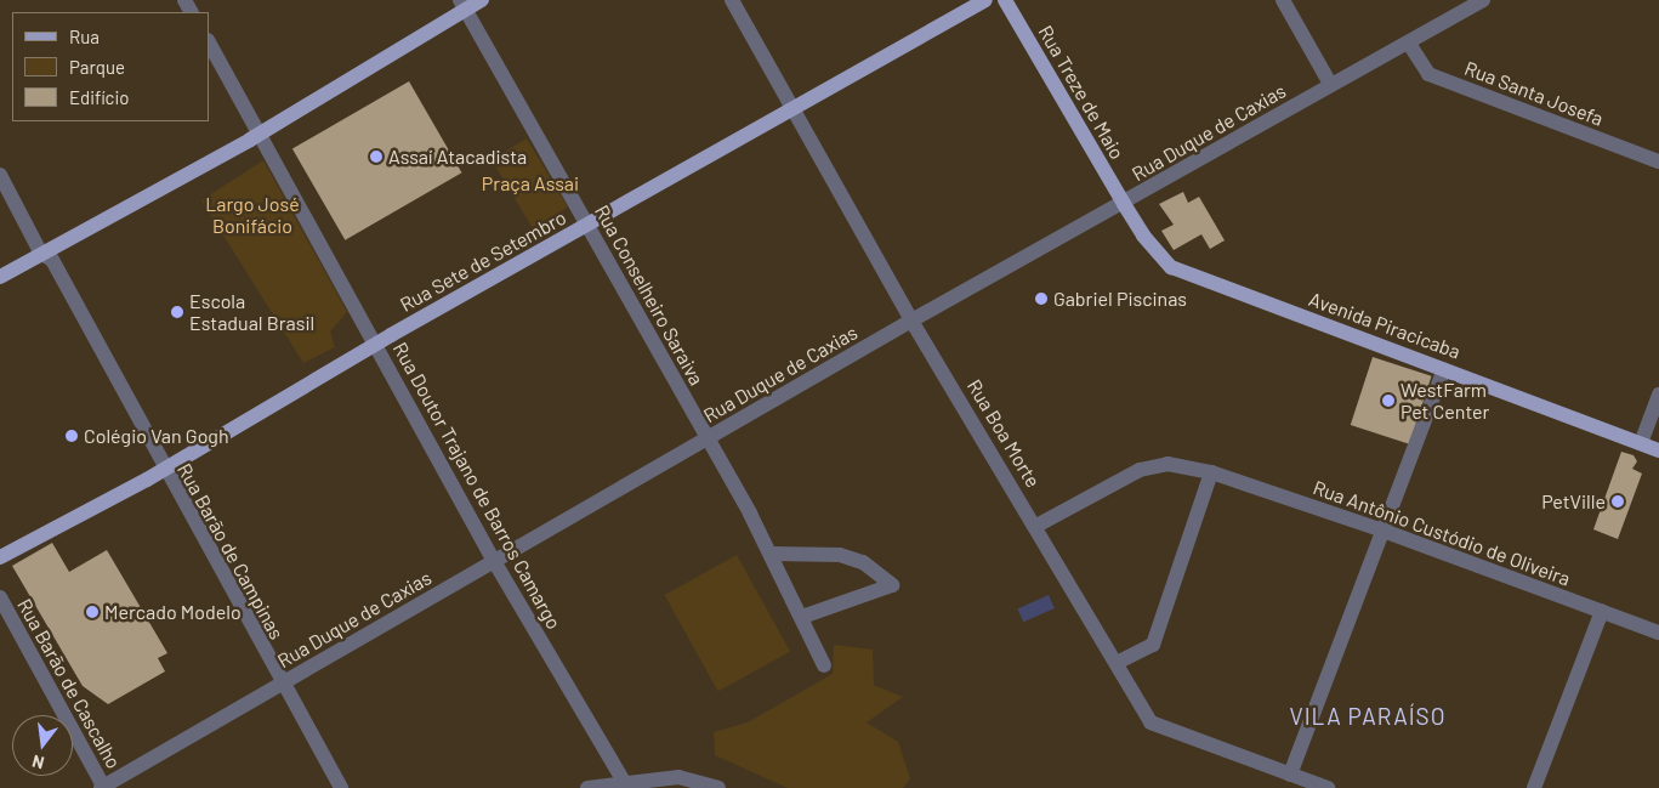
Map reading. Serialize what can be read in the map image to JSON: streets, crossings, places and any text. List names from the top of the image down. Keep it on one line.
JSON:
{"streets":{"main road":["Rua Treze de Maio","Rua Sete de Setembro","Avenida Piracicaba"],"street":["Rua Santa Josefa","Rua Duque de Caxias","Rua Conselheiro Saraiva","Rua Boa Morte","Rua Doutor Trajano de Barros Camargo","Rua Antônio Custódio de Oliveira","Rua Barão de Campinas","Rua Barão de Cascalho"]},"crossings":[["Rua Treze de Maio","Rua Duque de Caxias"],["Rua Treze de Maio","Avenida Piracicaba"],["Rua Santa Josefa","Rua Duque de Caxias"],["Rua Duque de Caxias","Rua Conselheiro Saraiva"],["Rua Duque de Caxias","Avenida Piracicaba"],["Rua Duque de Caxias","Rua Boa Morte"],["Rua Duque de Caxias","Rua Doutor Trajano de Barros Camargo"],["Rua Duque de Caxias","Rua Barão de Campinas"],["Rua Duque de Caxias","Rua Barão de Cascalho"],["Rua Sete de Setembro","Rua Conselheiro Saraiva"],["Rua Sete de Setembro","Rua Boa Morte"],["Rua Sete de Setembro","Rua Doutor Trajano de Barros Camargo"],["Rua Sete de Setembro","Rua Barão de Campinas"],["Rua Boa Morte","Rua Antônio Custódio de Oliveira"]],"districts":["VILA PARAÍSO"],"parks":["Praça Assai","Largo José Bonifácio"],"places":["Assaí Atacadista","Gabriel Piscinas","Escola Estadual Brasil","WestFarm Pet Center","Colégio Van Gogh","PetVille","Mercado Modelo"],"legend":["Rua","Parque","Edifício"],"north":"bottom"}
